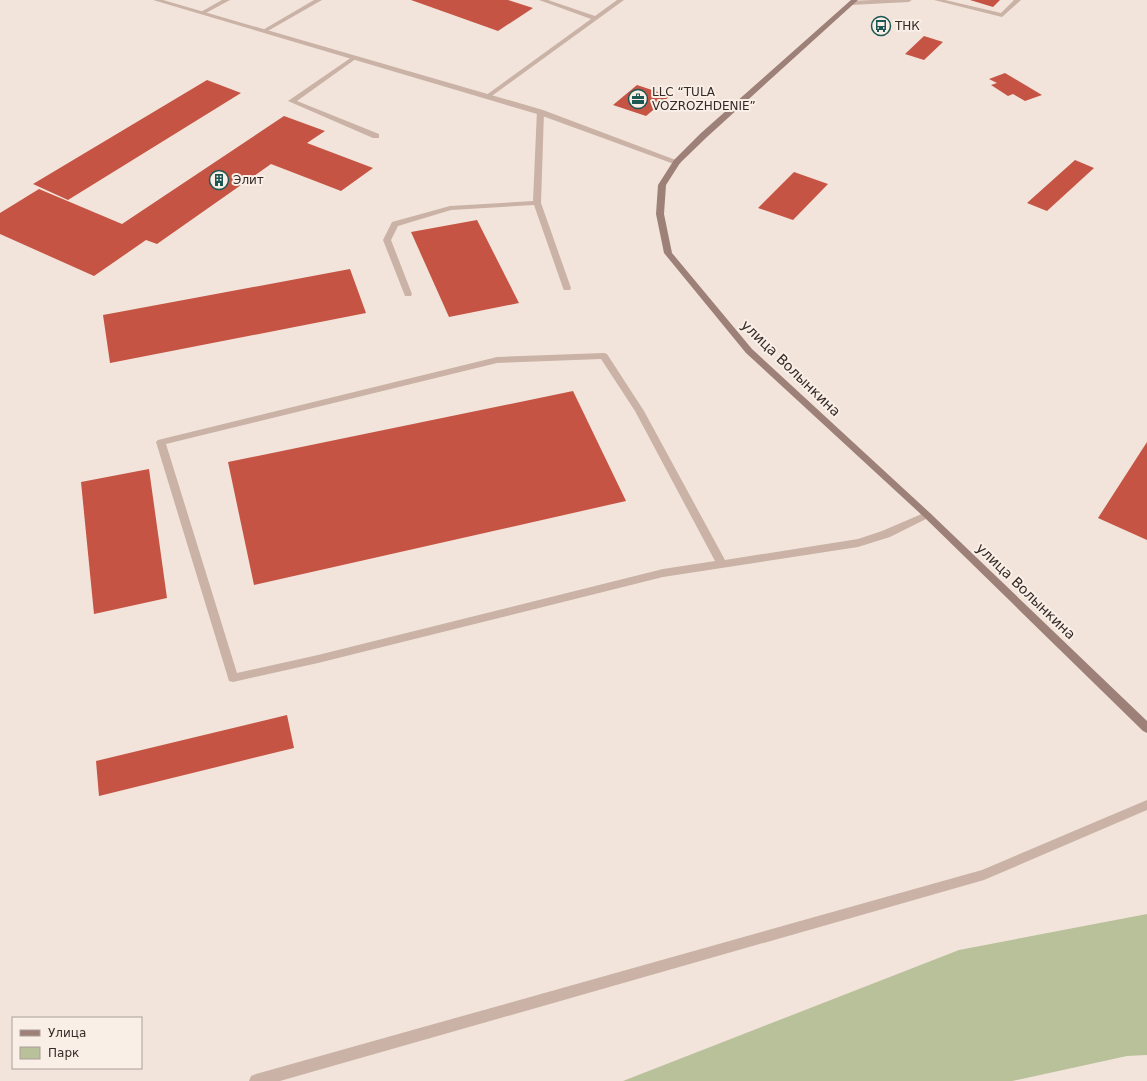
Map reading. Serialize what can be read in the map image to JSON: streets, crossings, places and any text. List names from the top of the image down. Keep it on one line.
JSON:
{"streets":{"street":["улица Волынкина"]},"places":{"bus stop":["ТНК"],"office":["LLC “TULA VOZROZHDENIE”"],"building":["Элит"]},"legend":["Улица","Парк"]}
